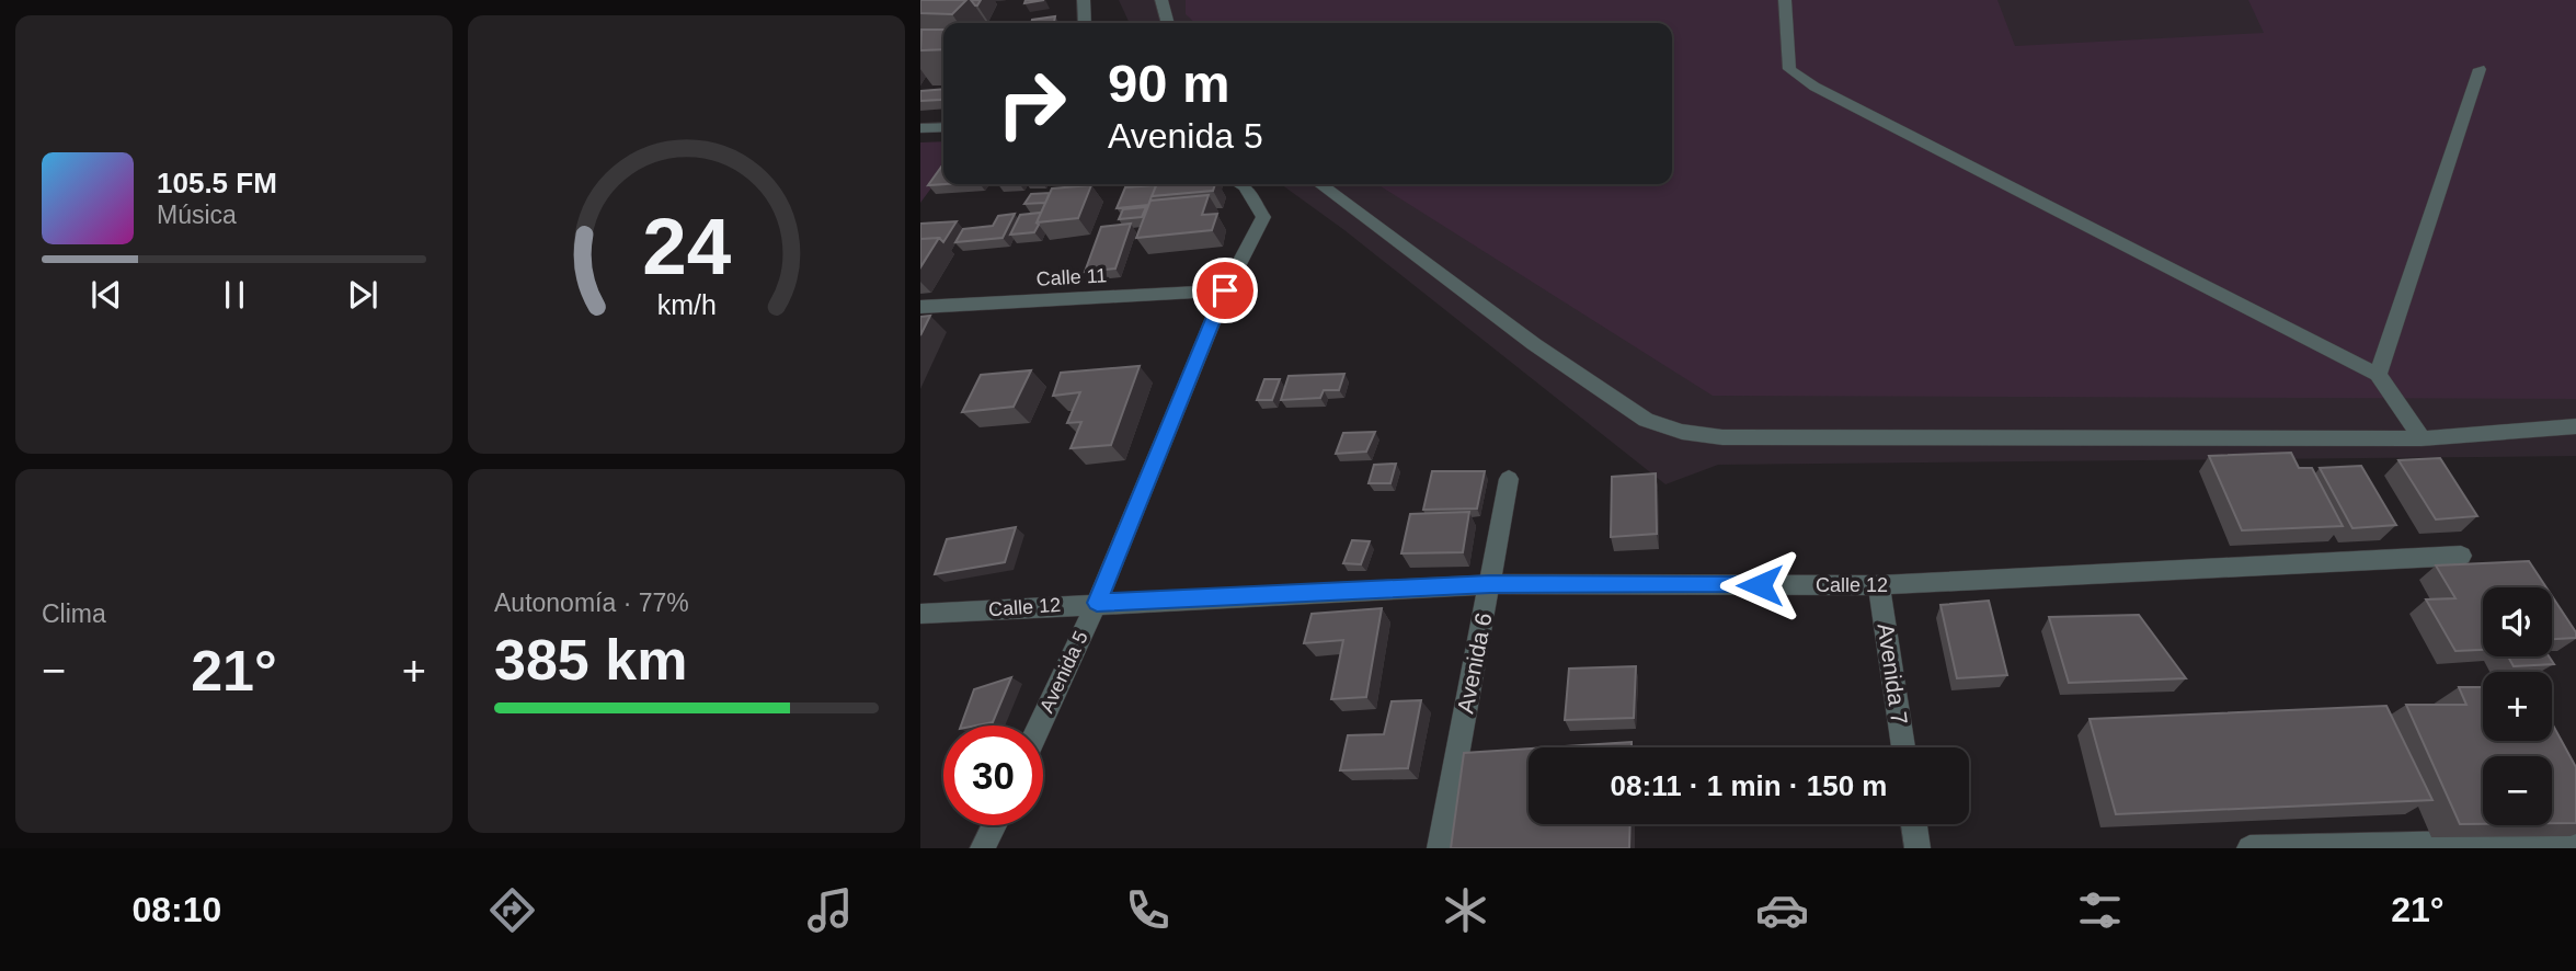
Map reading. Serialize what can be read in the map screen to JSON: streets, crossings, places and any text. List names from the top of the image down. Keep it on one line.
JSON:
{"streets":{"street":["Calle 11","Calle 12","Avenida 6","Avenida 5","Avenida 7"]},"crossings":[["Calle 11","Avenida 5"],["Calle 12","Avenida 6"],["Calle 12","Avenida 5"],["Calle 12","Avenida 7"]],"page":{"turn":["90 m","Avenida 5"],"song":["105.5 FM","Música"],"tile":["Clima",["Autonomía · 77%","385 km"]],"map_buttons":["+","−"],"heat":["−","21°","+"],"limit":"30","trip":"08:11 · 1 min · 150 m","tabs":["08:10","21°"],"gauge":["24","km/h"]}}
